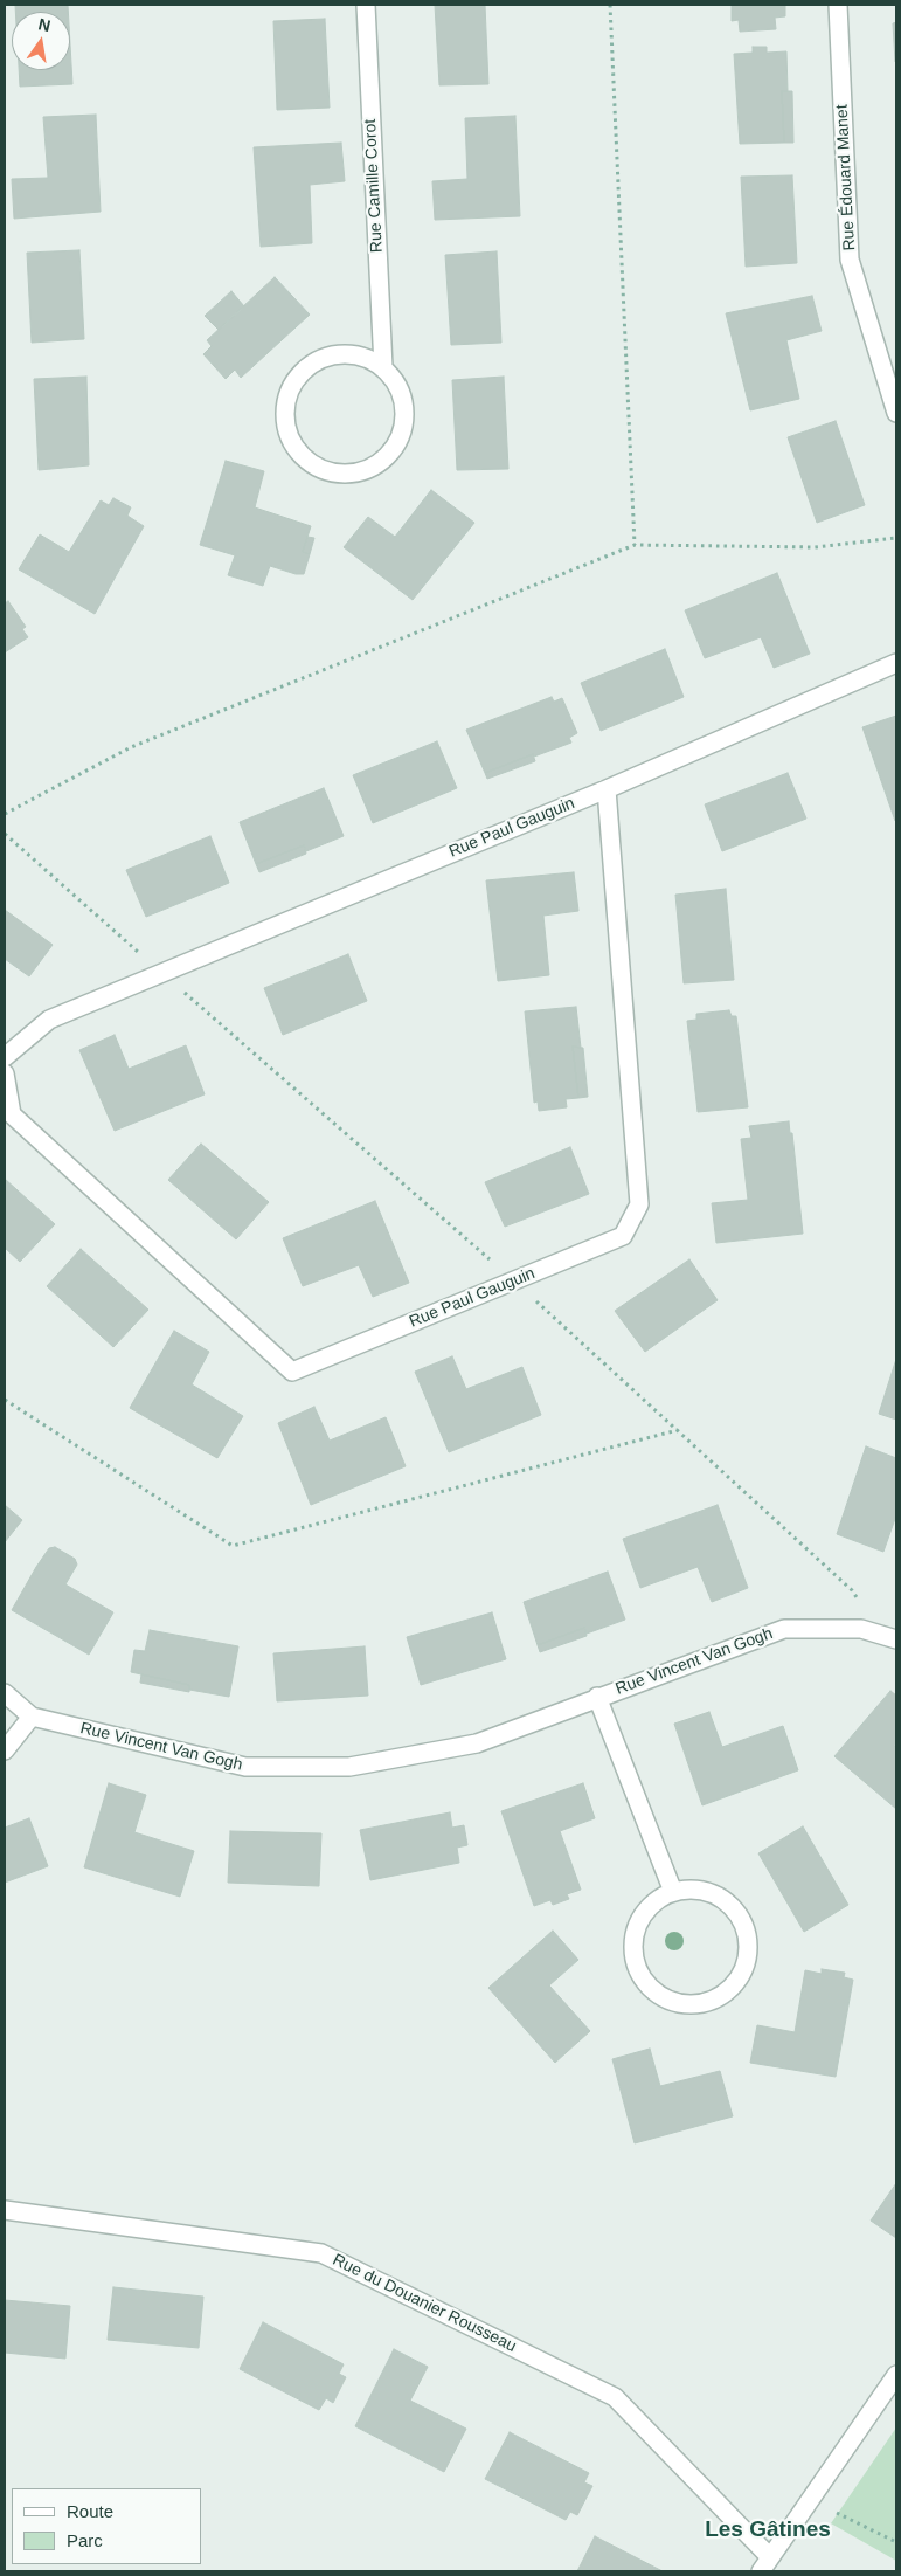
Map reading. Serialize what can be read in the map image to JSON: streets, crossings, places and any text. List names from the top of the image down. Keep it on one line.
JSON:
{"streets":{"street":["Rue Édouard Manet","Rue Camille Corot","Rue Paul Gauguin","Rue Vincent Van Gogh","Rue du Douanier Rousseau"]},"districts":["Les Gâtines"],"legend":["Route","Parc"],"north":"top"}
